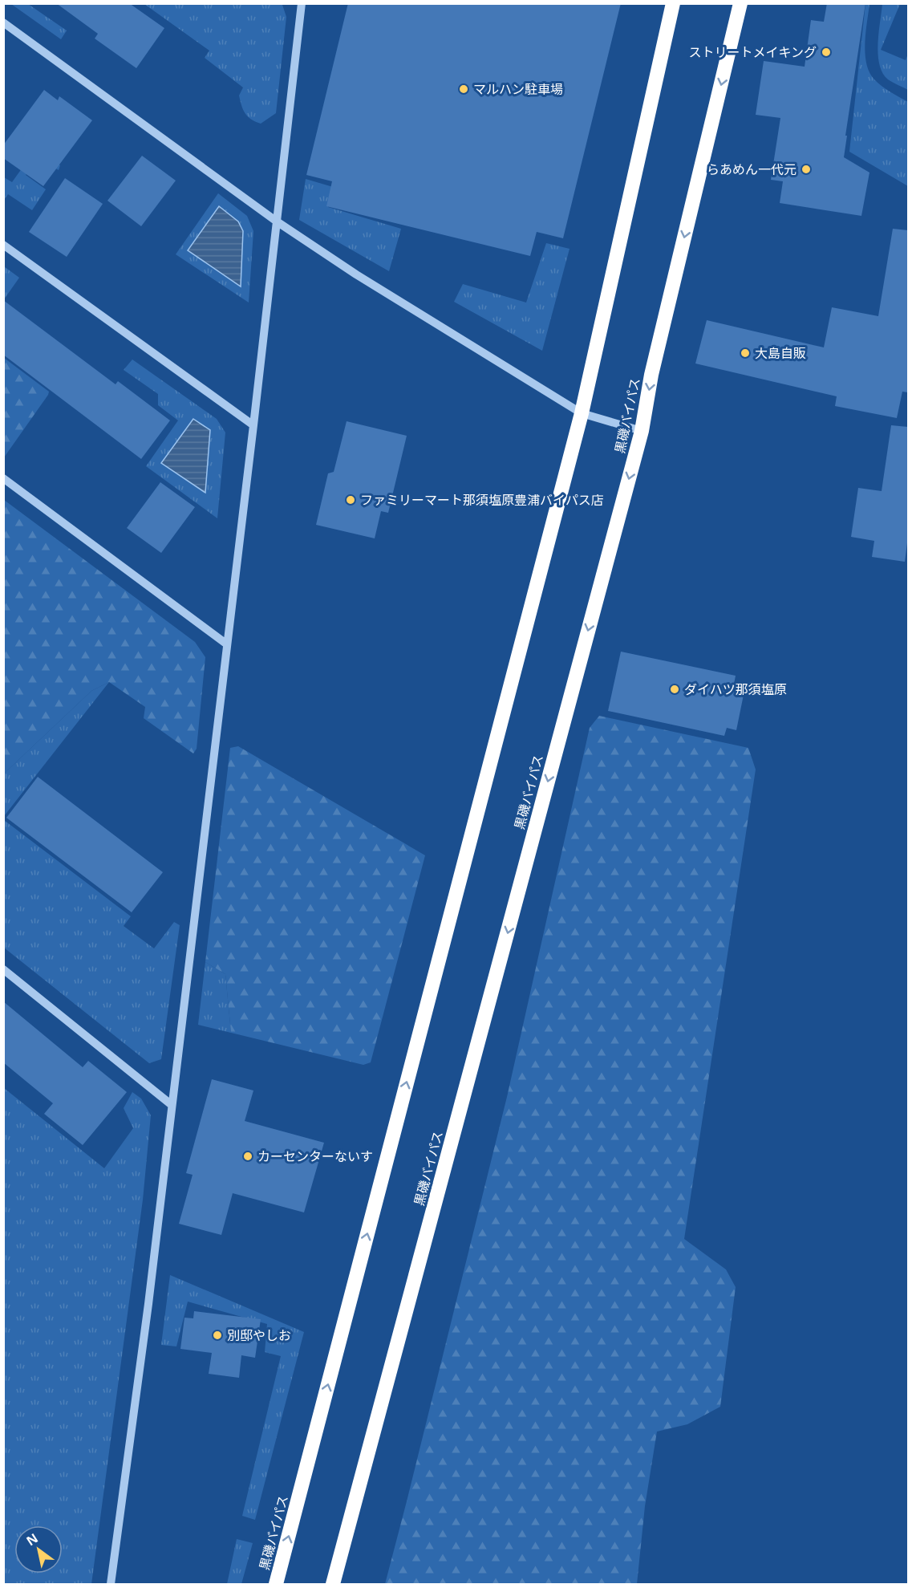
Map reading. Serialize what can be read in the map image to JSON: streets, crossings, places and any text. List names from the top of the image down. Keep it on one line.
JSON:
{"streets":{"highway":["黒磯バイパス"]},"places":["ストリートメイキング","マルハン駐車場","らあめん一代元","大島自販","ファミリーマート那須塩原豊浦バイパス店","ダイハツ那須塩原","カーセンターないす","別邸やしお"],"north":"top left"}
